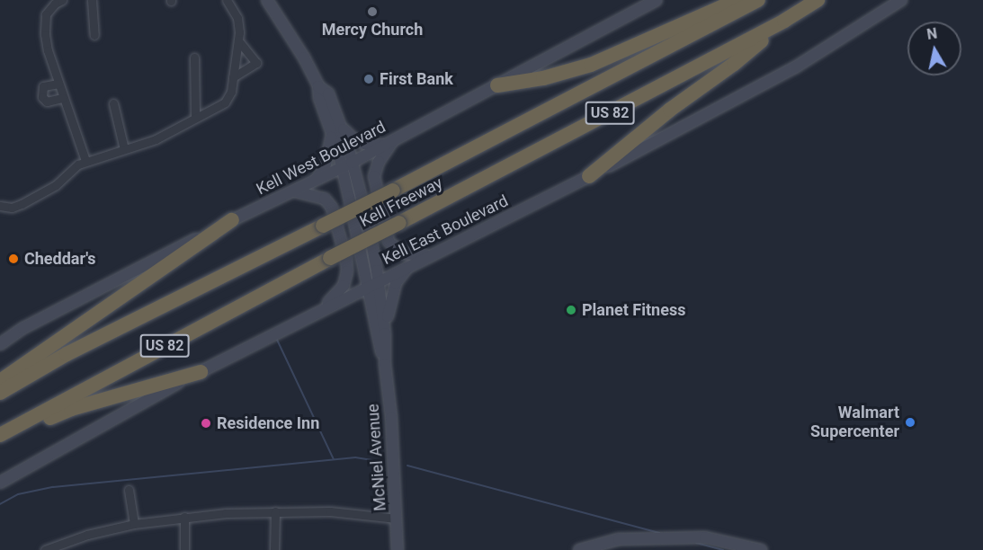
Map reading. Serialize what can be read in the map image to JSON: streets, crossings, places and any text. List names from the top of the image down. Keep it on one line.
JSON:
{"streets":{"highway":["US 82","Kell Freeway"],"main road":["Kell West Boulevard","Kell East Boulevard","McNiel Avenue"]},"crossings":[["Kell West Boulevard","McNiel Avenue"],["Kell East Boulevard","McNiel Avenue"]],"places":["Mercy Church","First Bank","Cheddar's","Planet Fitness","Walmart Supercenter","Residence Inn"],"north":"top"}
